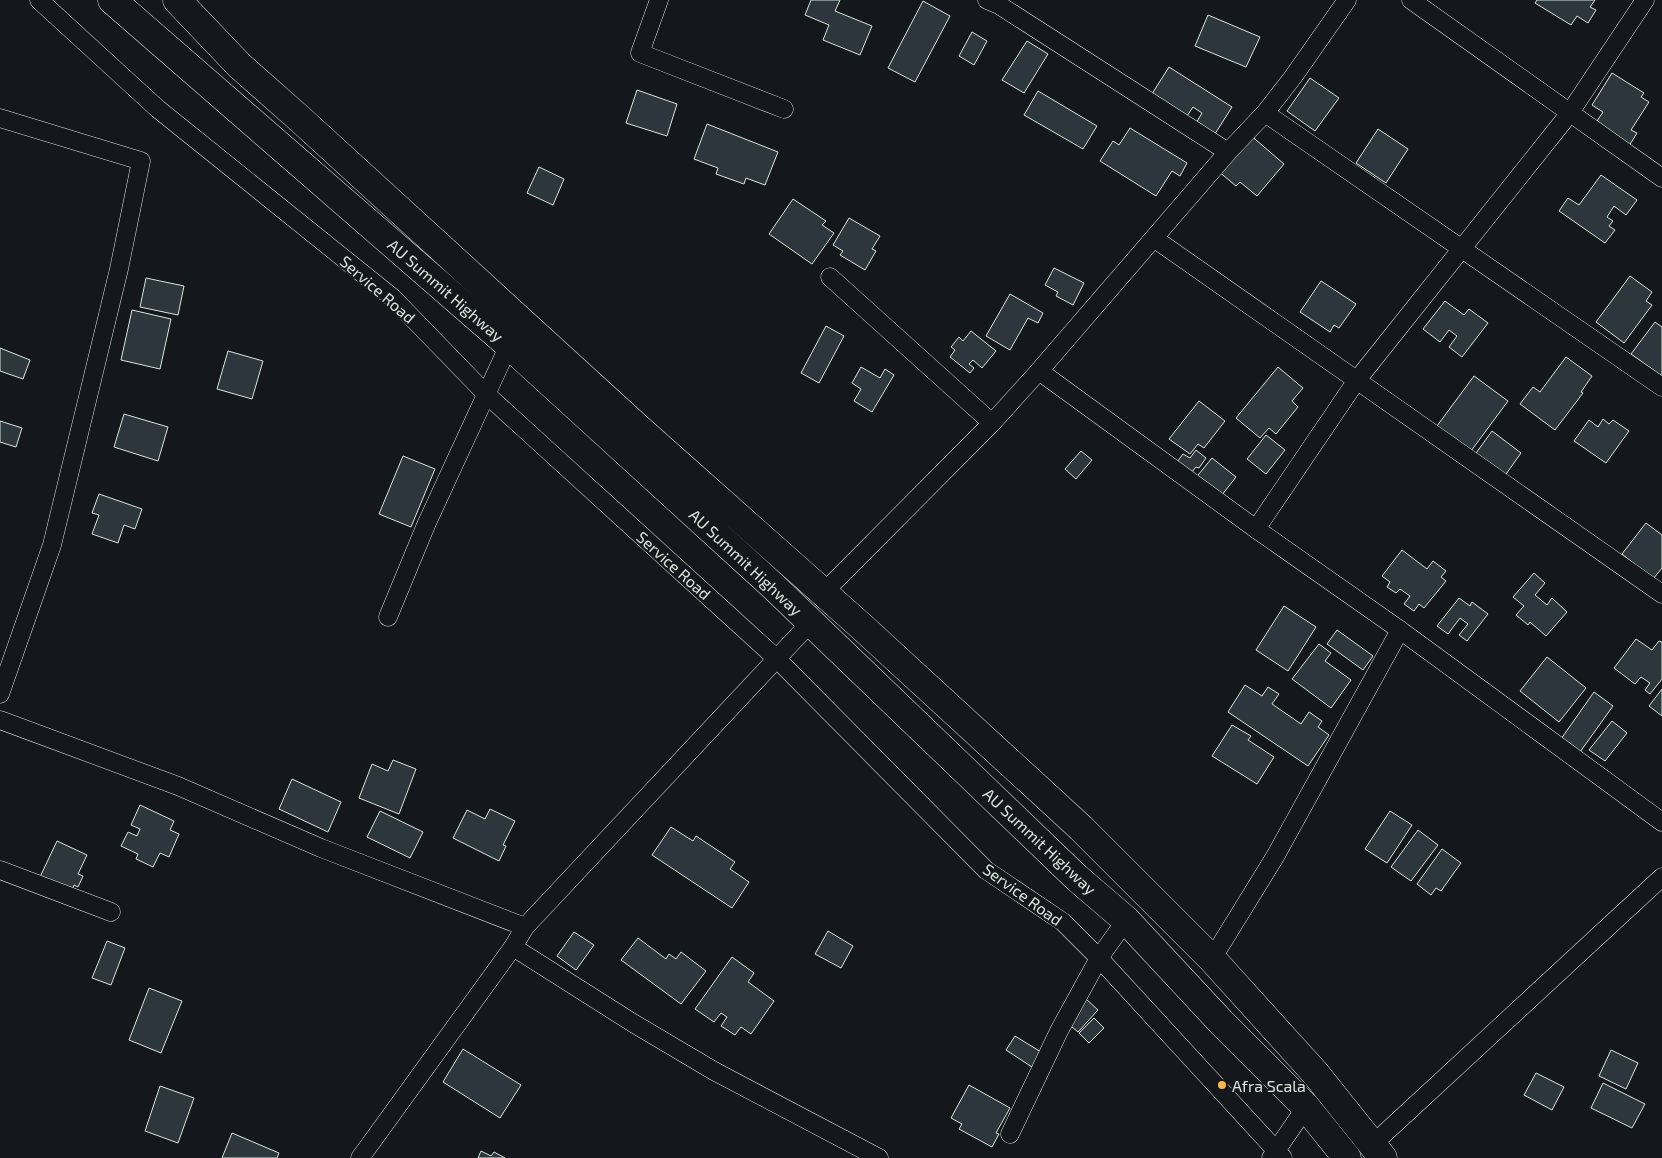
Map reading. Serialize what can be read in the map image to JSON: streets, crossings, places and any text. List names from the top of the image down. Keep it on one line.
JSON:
{"streets":{"main road":["AU Summit Highway"],"street":["Service Road"]},"places":["Afra Scala"]}
